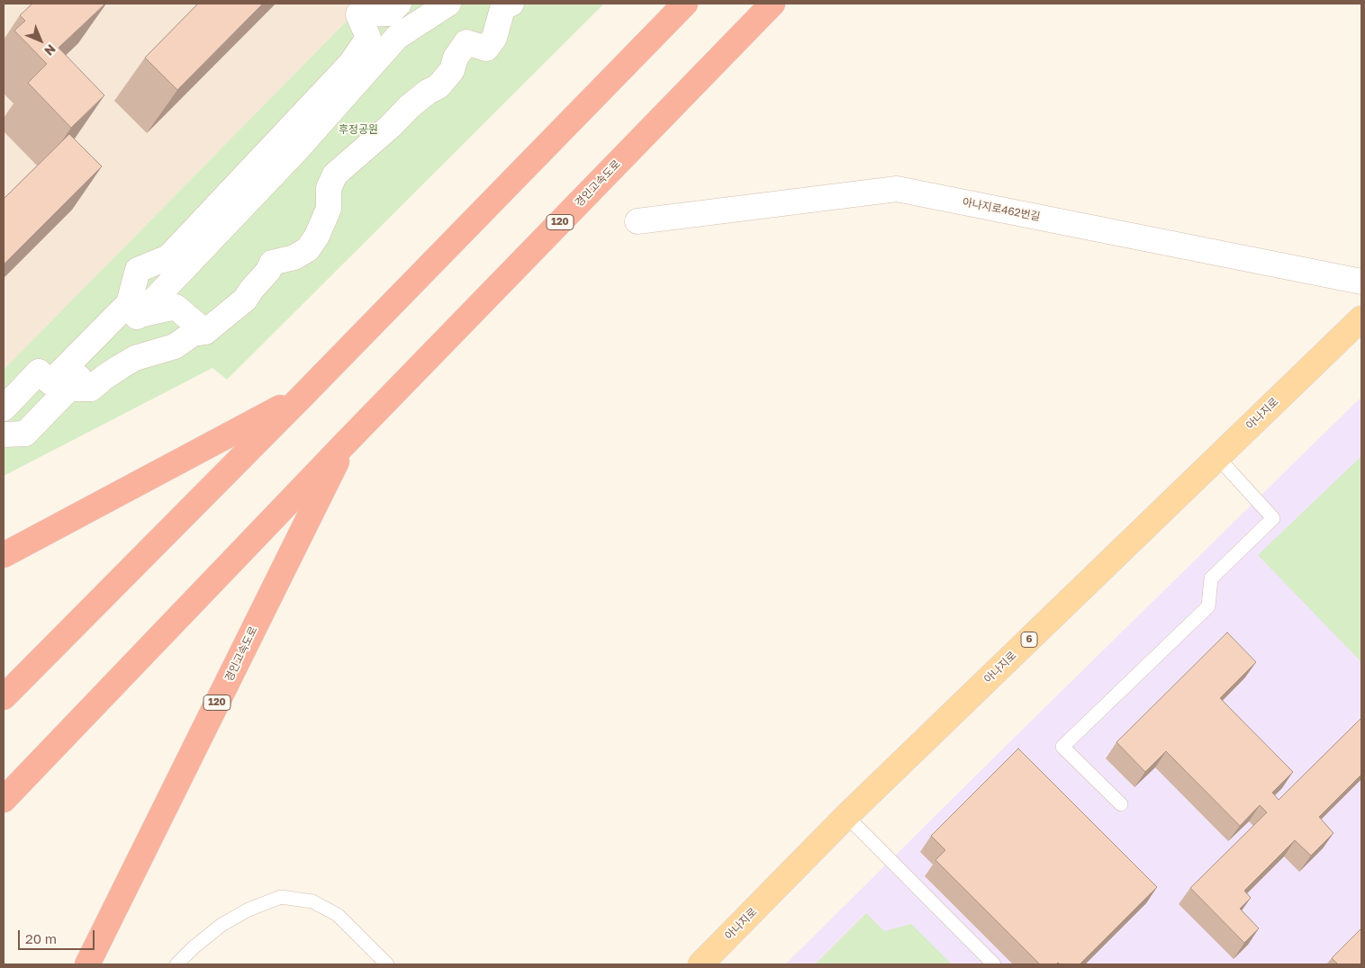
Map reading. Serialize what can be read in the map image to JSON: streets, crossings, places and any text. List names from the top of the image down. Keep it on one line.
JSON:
{"streets":{"highway":["경인고속도로","120"],"main road":["아나지로","6"],"street":["아나지로462번길"]},"parks":["후정공원"],"scale_bar":"20 m","north":"bottom right"}
